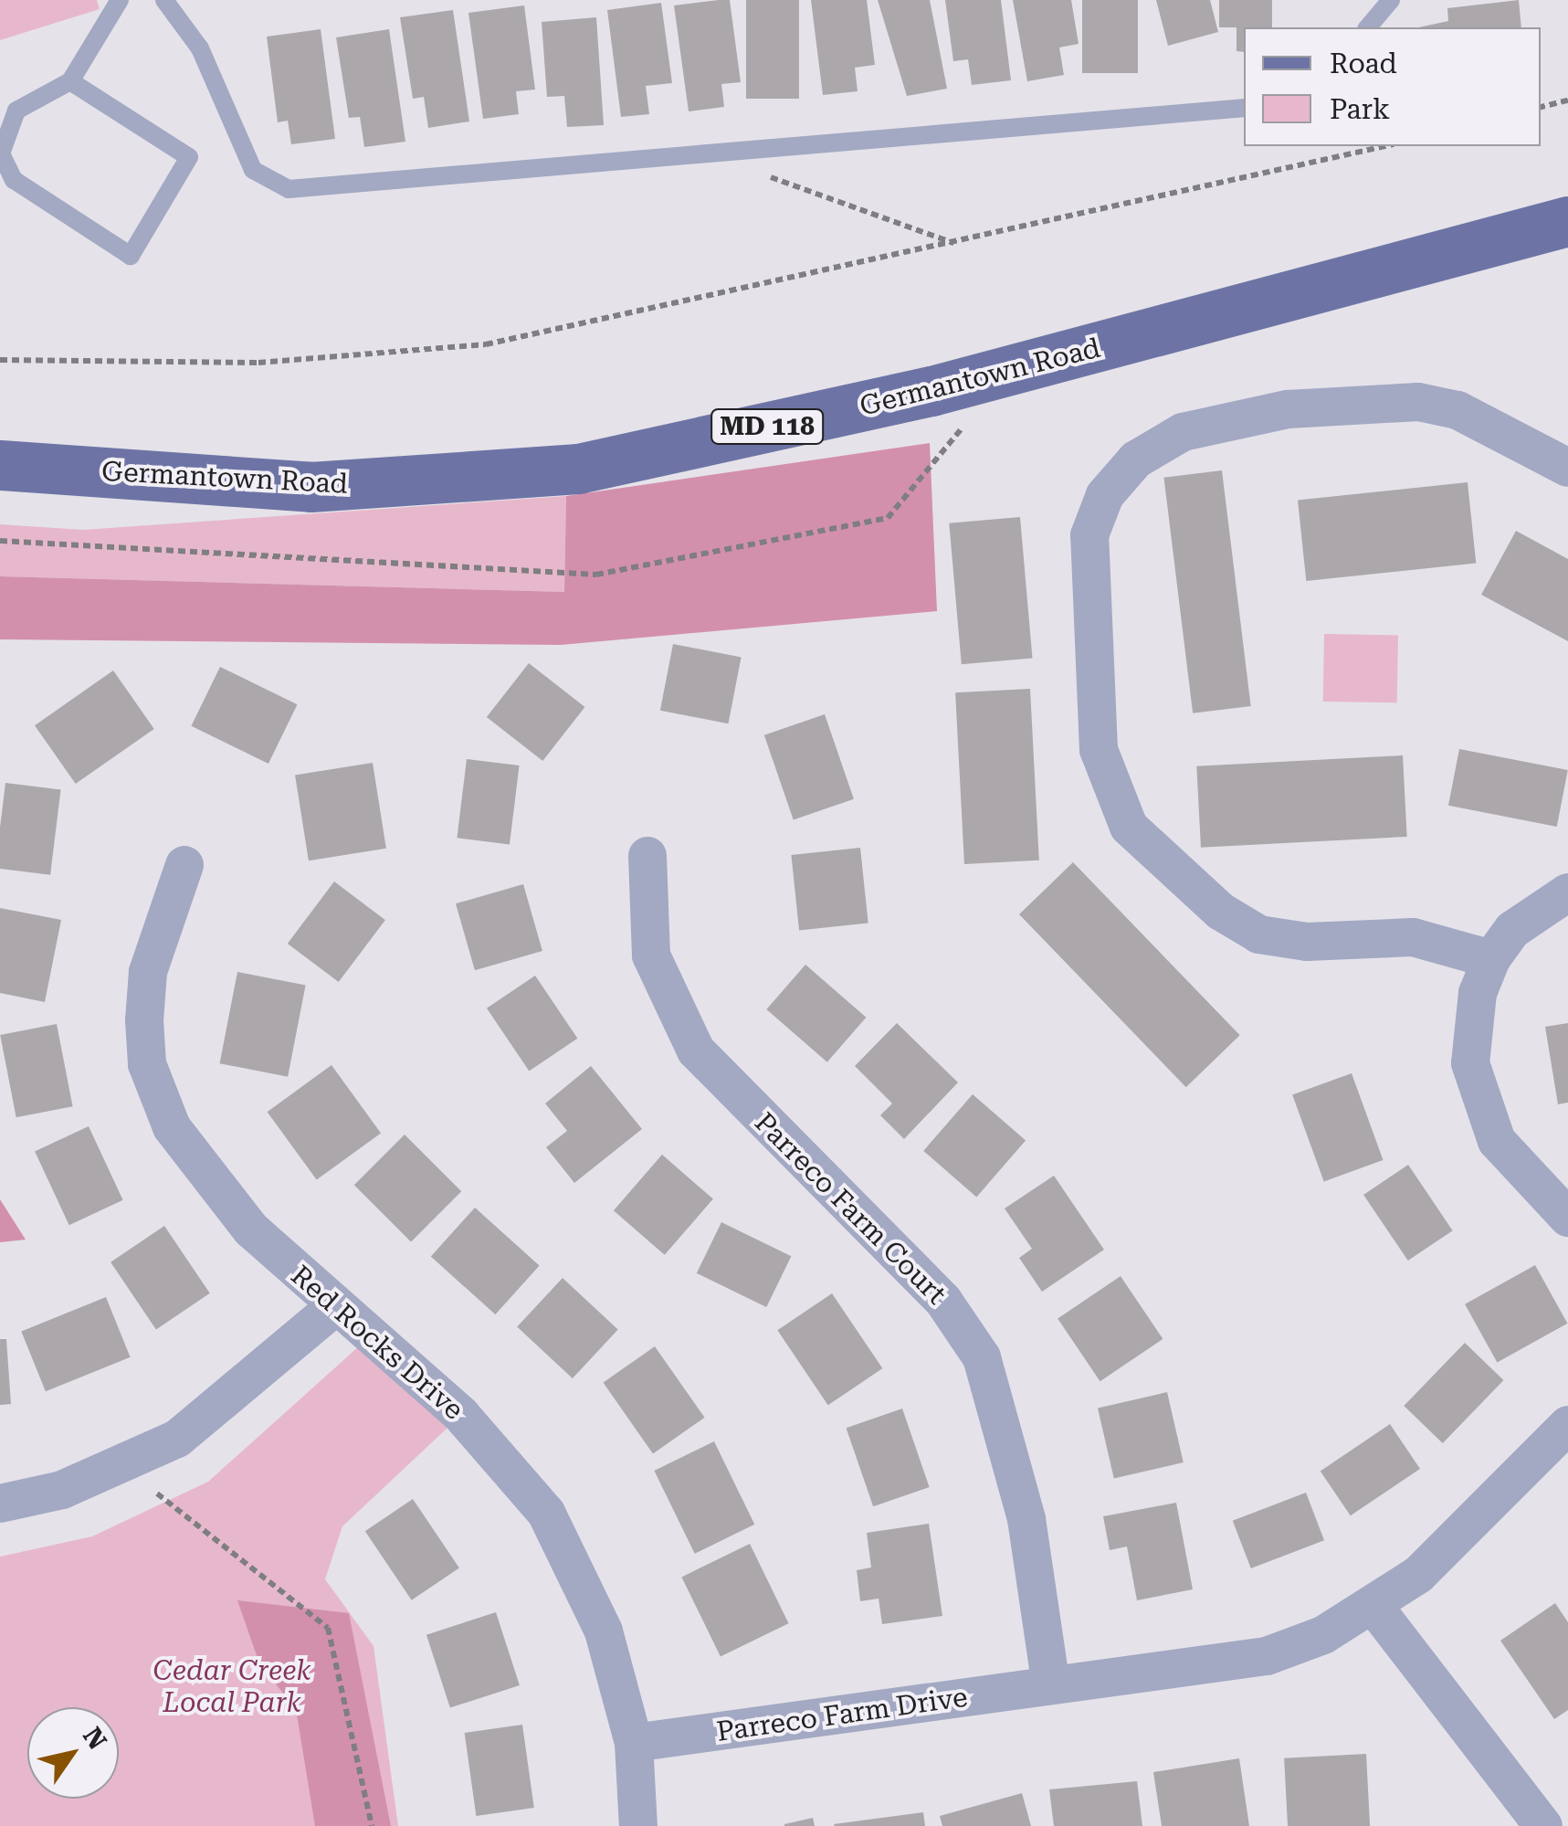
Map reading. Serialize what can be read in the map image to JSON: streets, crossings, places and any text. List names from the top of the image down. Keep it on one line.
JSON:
{"streets":{"main road":["Germantown Road","MD 118"],"street":["Parreco Farm Court","Red Rocks Drive","Parreco Farm Drive"]},"crossings":[["Parreco Farm Court","Parreco Farm Drive"],["Red Rocks Drive","Parreco Farm Drive"]],"parks":["Cedar Creek Local Park"],"legend":["Road","Park"],"north":"top right"}
